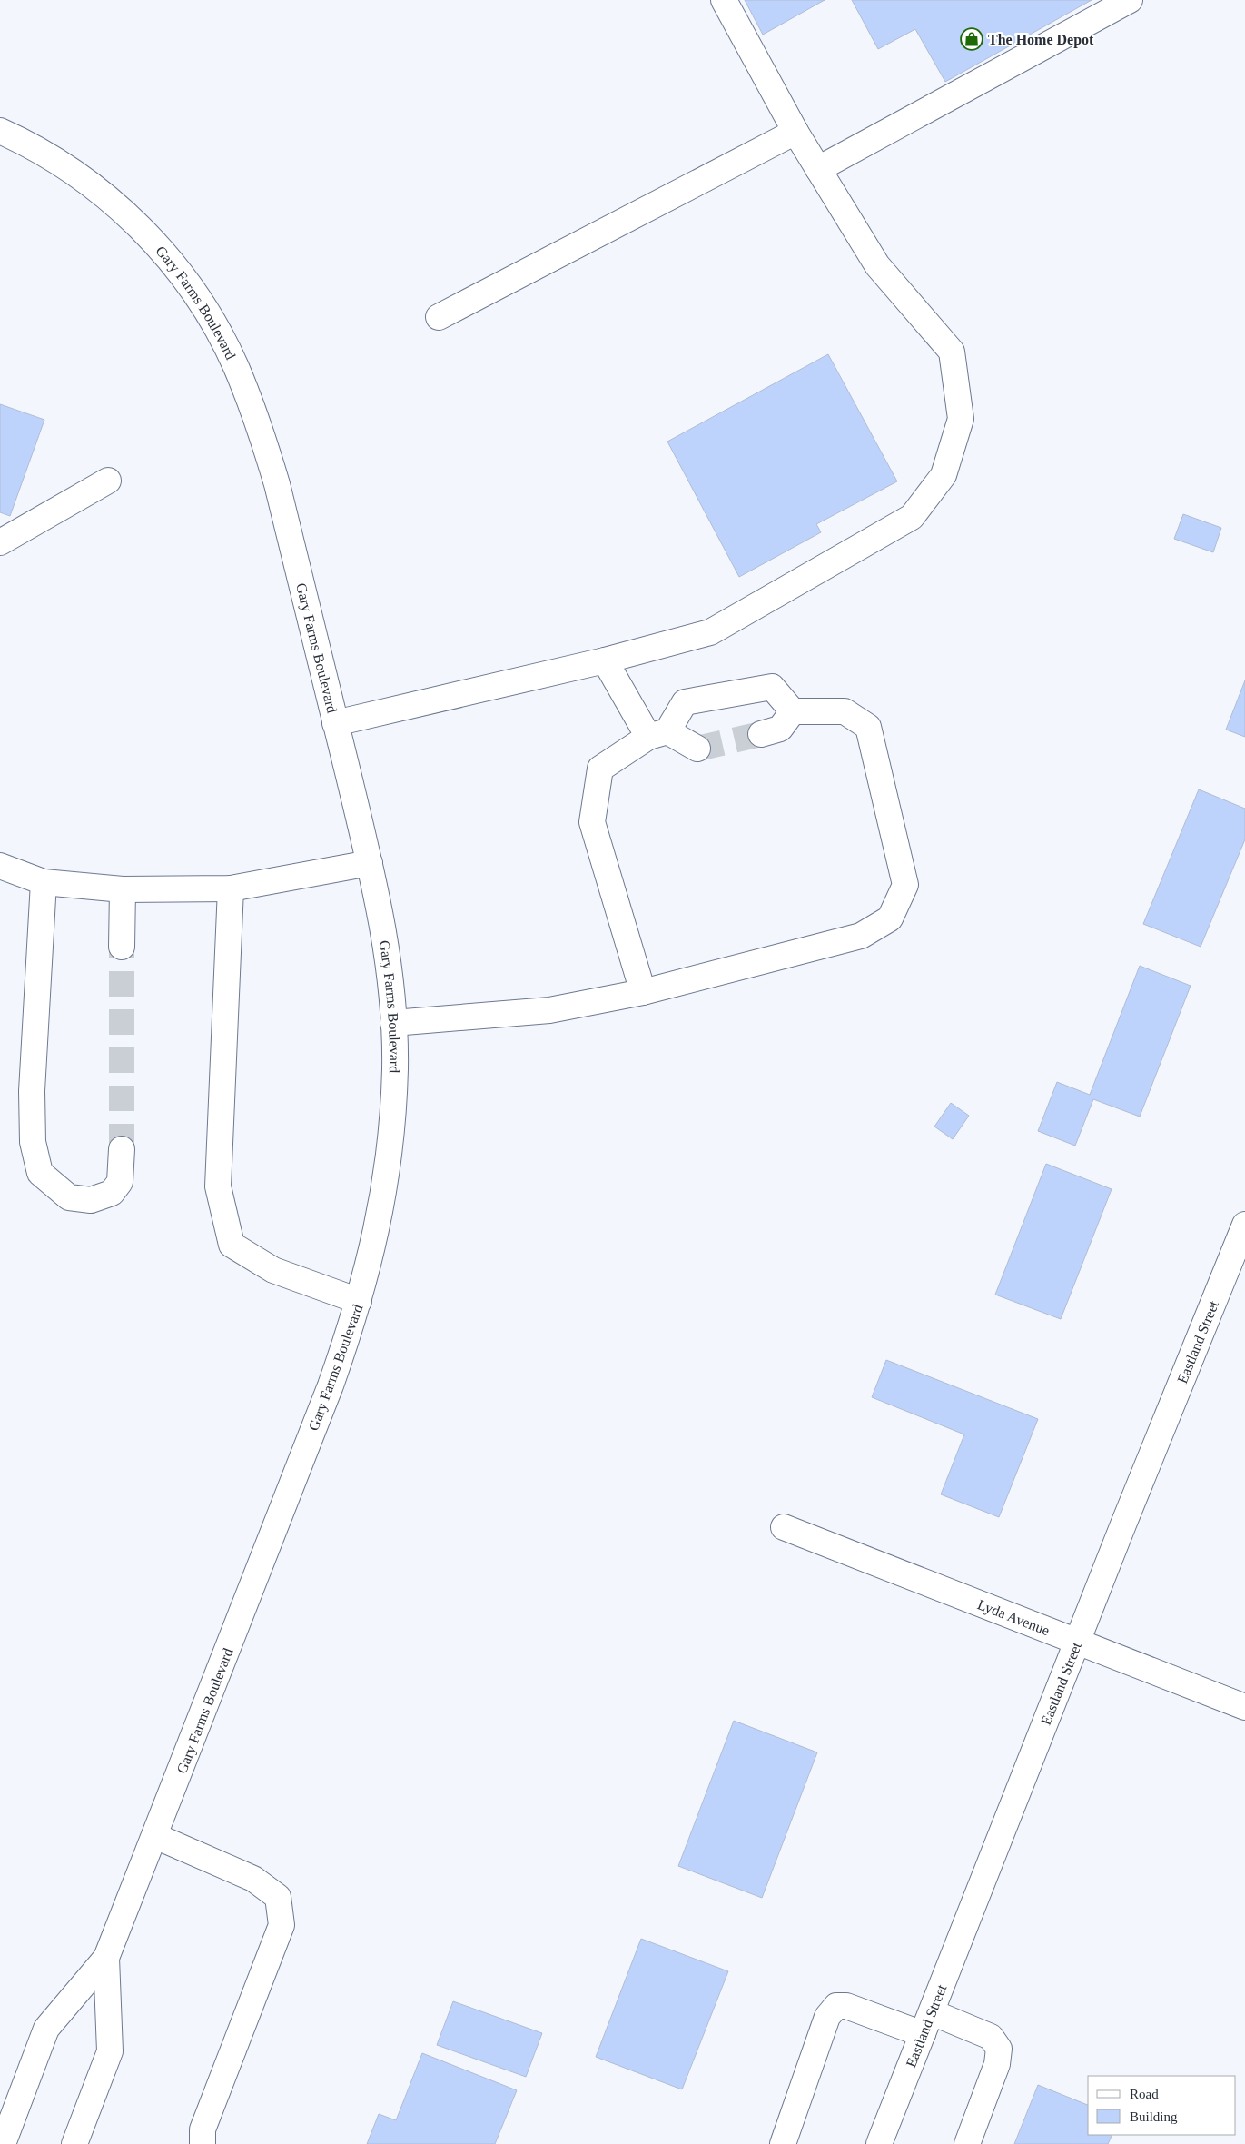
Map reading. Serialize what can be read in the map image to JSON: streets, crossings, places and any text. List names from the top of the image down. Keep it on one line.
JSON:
{"streets":{"street":["Gary Farms Boulevard","Eastland Street","Lyda Avenue"]},"crossings":[["Eastland Street","Lyda Avenue"]],"places":{"shop":["The Home Depot"]},"legend":["Road","Building"]}
